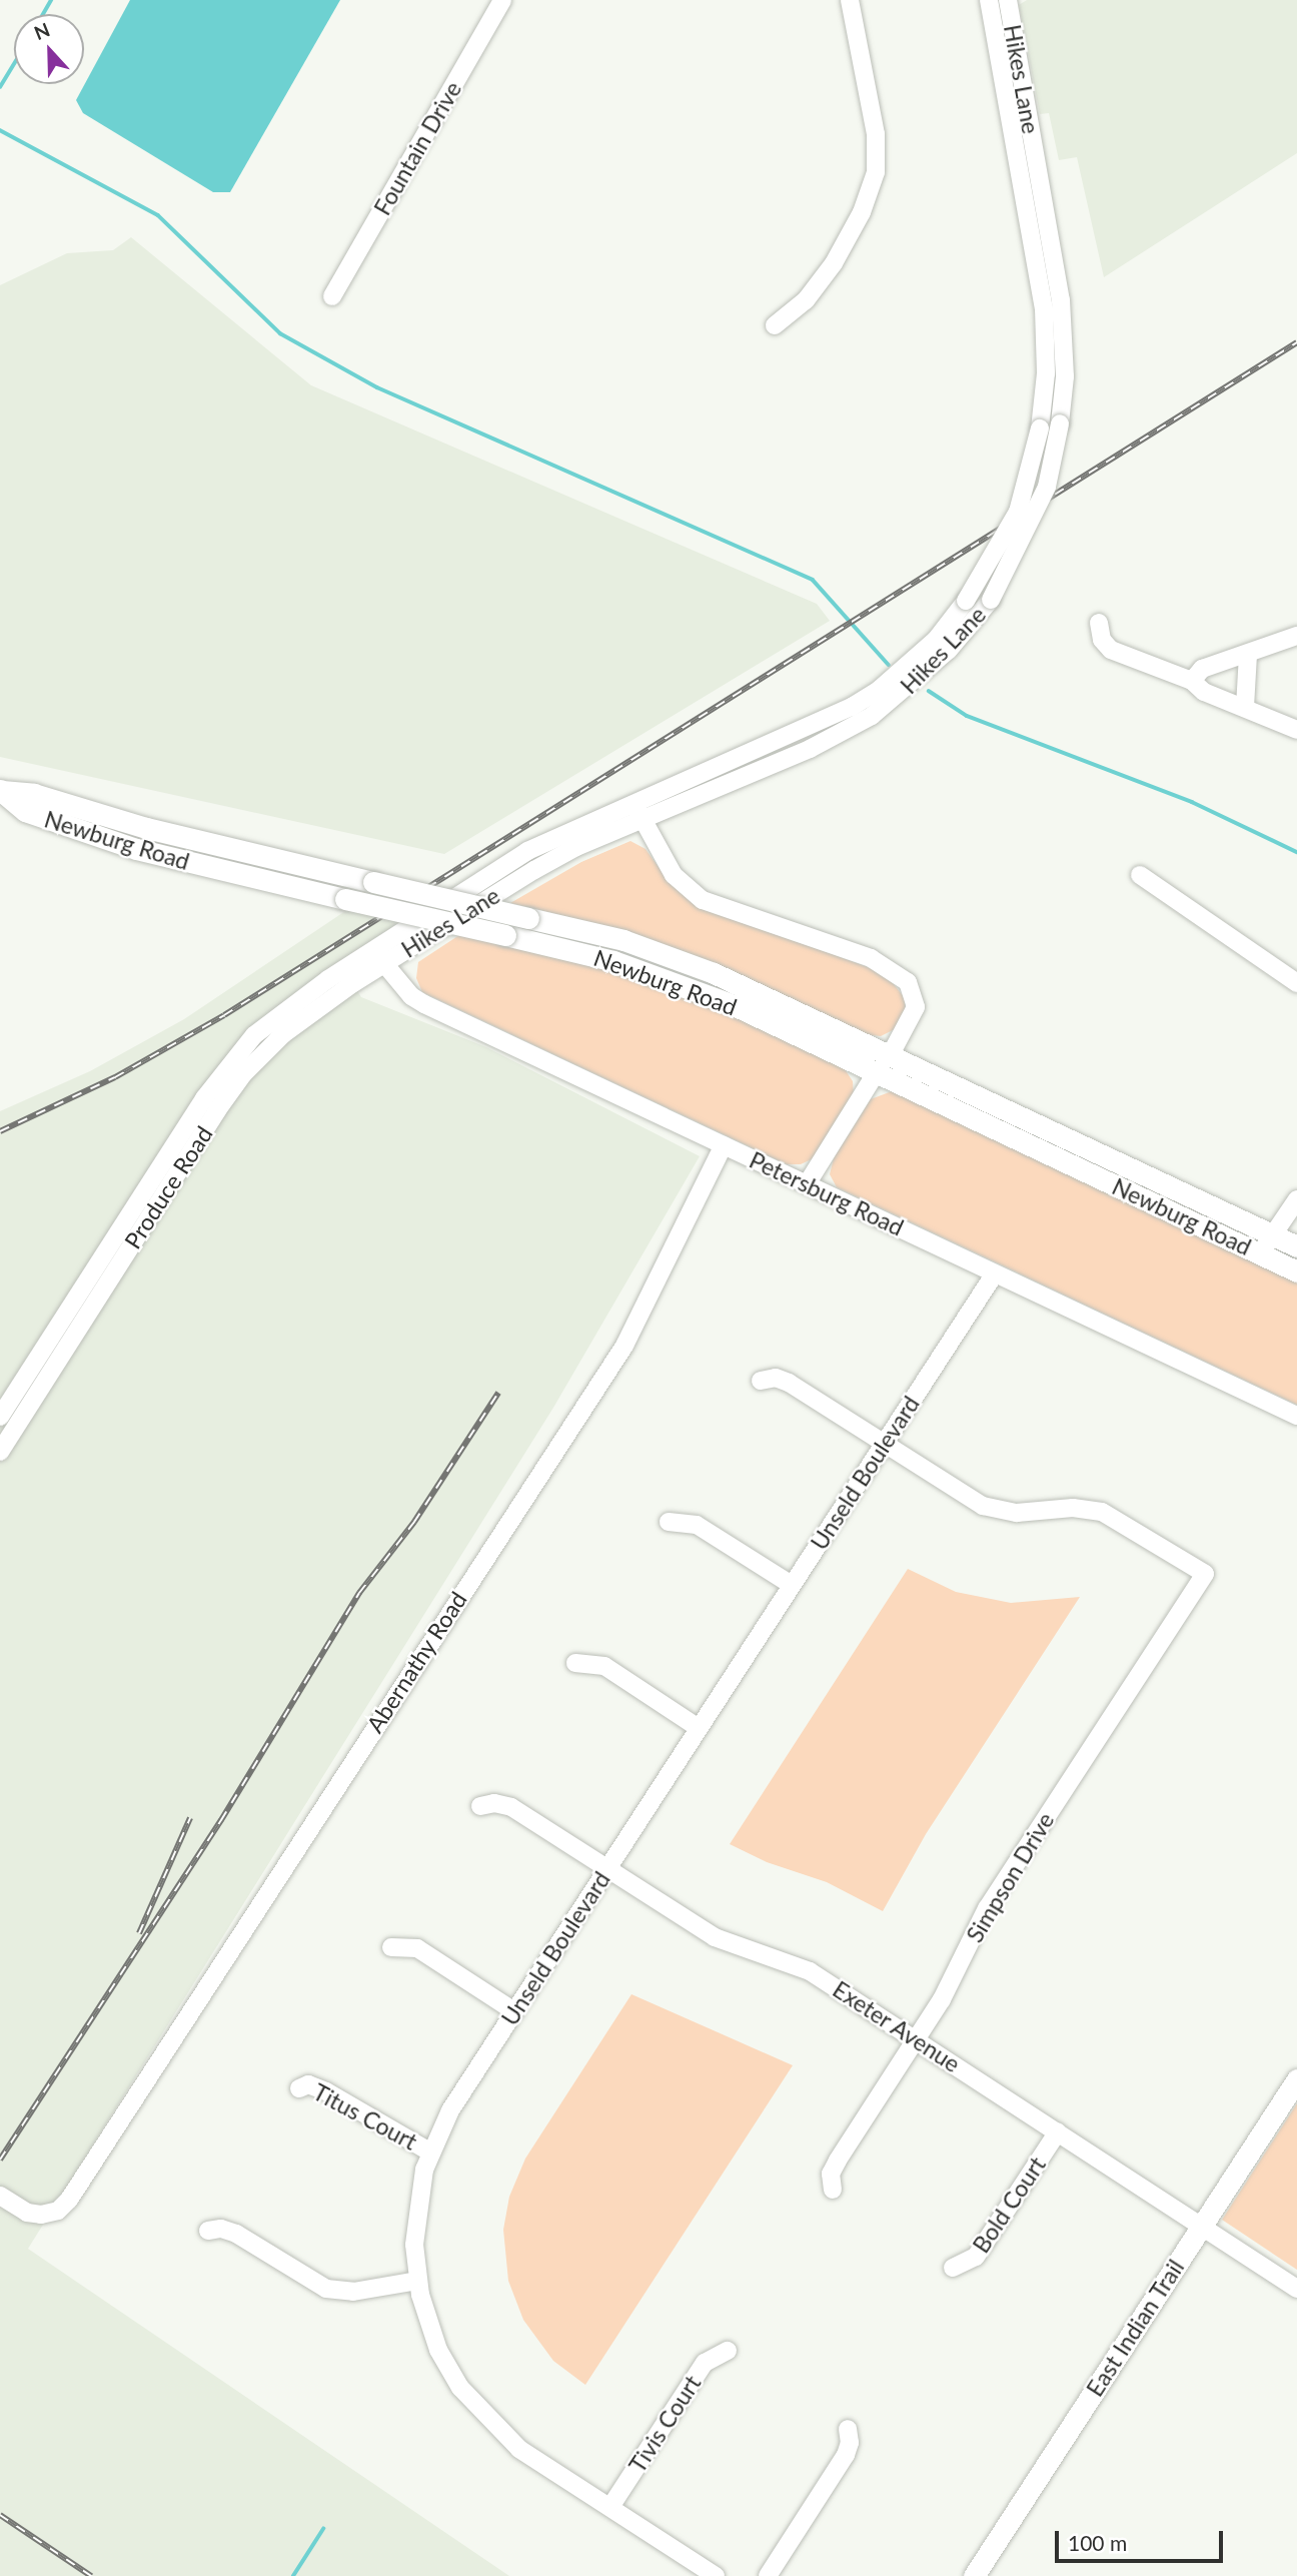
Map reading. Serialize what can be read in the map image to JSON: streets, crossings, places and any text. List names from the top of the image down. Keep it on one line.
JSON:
{"streets":{"main road":["Newburg Road","East Indian Trail"],"street":["Hikes Lane","Fountain Drive","Produce Road","Petersburg Road","Unseld Boulevard","Abernathy Road","Simpson Drive","Exeter Avenue","Titus Court","Bold Court","Tivis Court"]},"crossings":[["Hikes Lane","Produce Road"],["Hikes Lane","Petersburg Road"],["Produce Road","Petersburg Road"],["Petersburg Road","Unseld Boulevard"],["Petersburg Road","Abernathy Road"],["Unseld Boulevard","Simpson Drive"],["Unseld Boulevard","Exeter Avenue"],["Unseld Boulevard","Titus Court"],["Unseld Boulevard","Tivis Court"],["Simpson Drive","Exeter Avenue"],["Exeter Avenue","Bold Court"],["Exeter Avenue","East Indian Trail"]],"scale_bar":"100 m","north":"top"}
